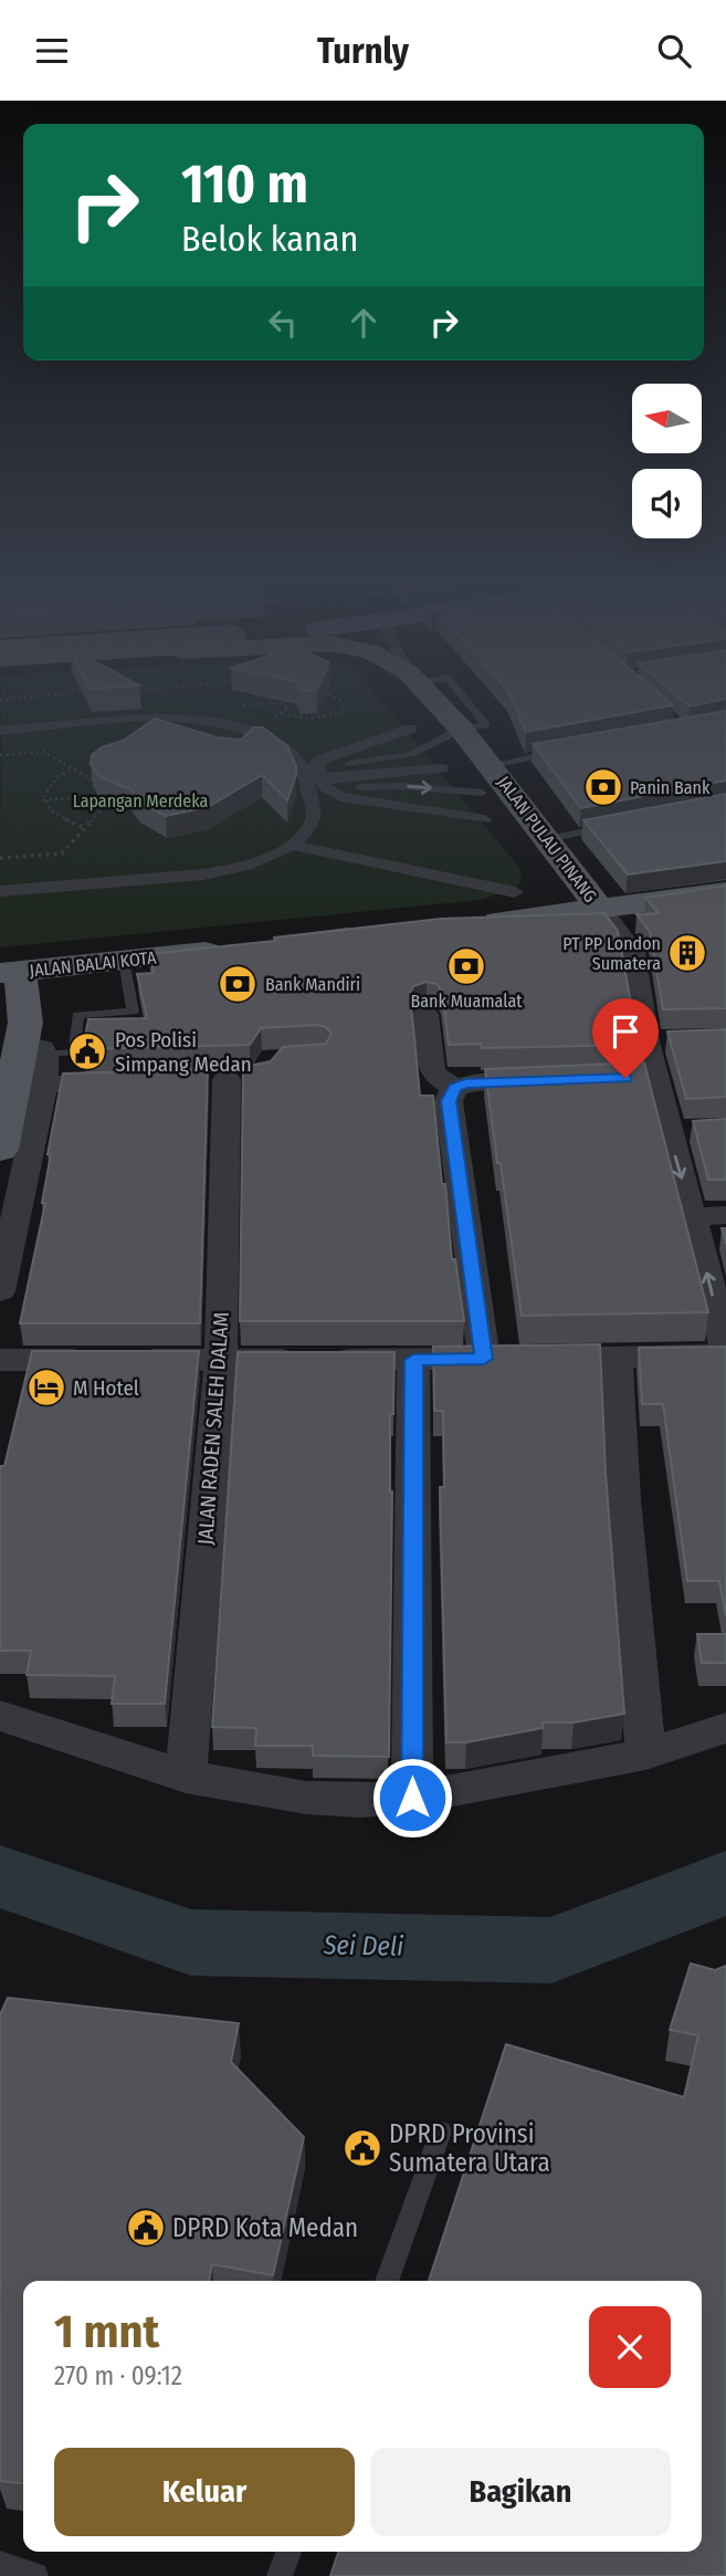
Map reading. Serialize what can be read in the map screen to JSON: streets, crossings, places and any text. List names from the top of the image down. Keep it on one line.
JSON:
{"streets":{"main road":["JALAN PULAU PINANG","JALAN BALAI KOTA"],"street":["JALAN RADEN SALEH DALAM"]},"water":["Sei Deli"],"parks":["Lapangan Merdeka"],"places":{"bank":["Panin Bank","Bank Muamalat","Bank Mandiri"],"building":["PT PP London Sumatera"],"public building":["Pos Polisi Simpang Medan","DPRD Provinsi Sumatera Utara","DPRD Kota Medan"],"hotel":["M Hotel"]},"north":"left","page":{"header":"Turnly","turn":["110 m","Belok kanan"],"heading":["1 mnt","270 m · 09:12"],"buttons":["Keluar","Bagikan"]}}
